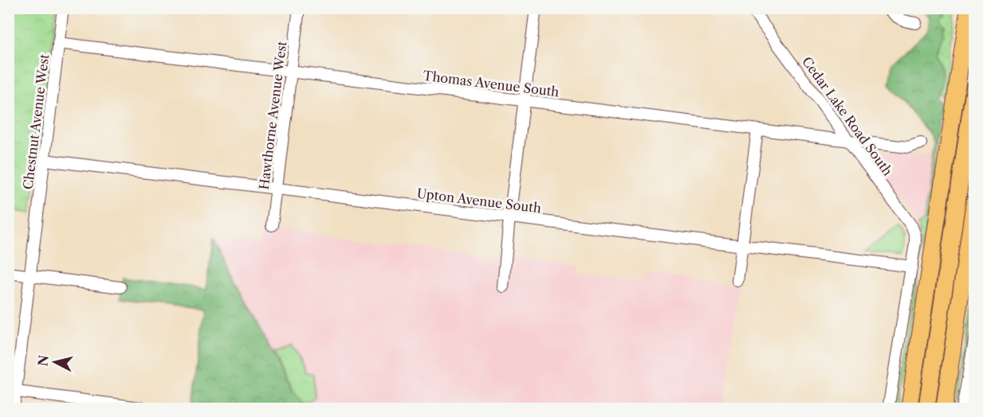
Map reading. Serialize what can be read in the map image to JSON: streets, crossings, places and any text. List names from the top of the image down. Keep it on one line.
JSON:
{"streets":{"street":["Thomas Avenue South","Hawthorne Avenue West","Cedar Lake Road South","Chestnut Avenue West","Upton Avenue South"]},"crossings":[["Thomas Avenue South","Hawthorne Avenue West"],["Thomas Avenue South","Cedar Lake Road South"],["Thomas Avenue South","Chestnut Avenue West"],["Hawthorne Avenue West","Upton Avenue South"],["Cedar Lake Road South","Upton Avenue South"],["Chestnut Avenue West","Upton Avenue South"]],"north":"left"}
